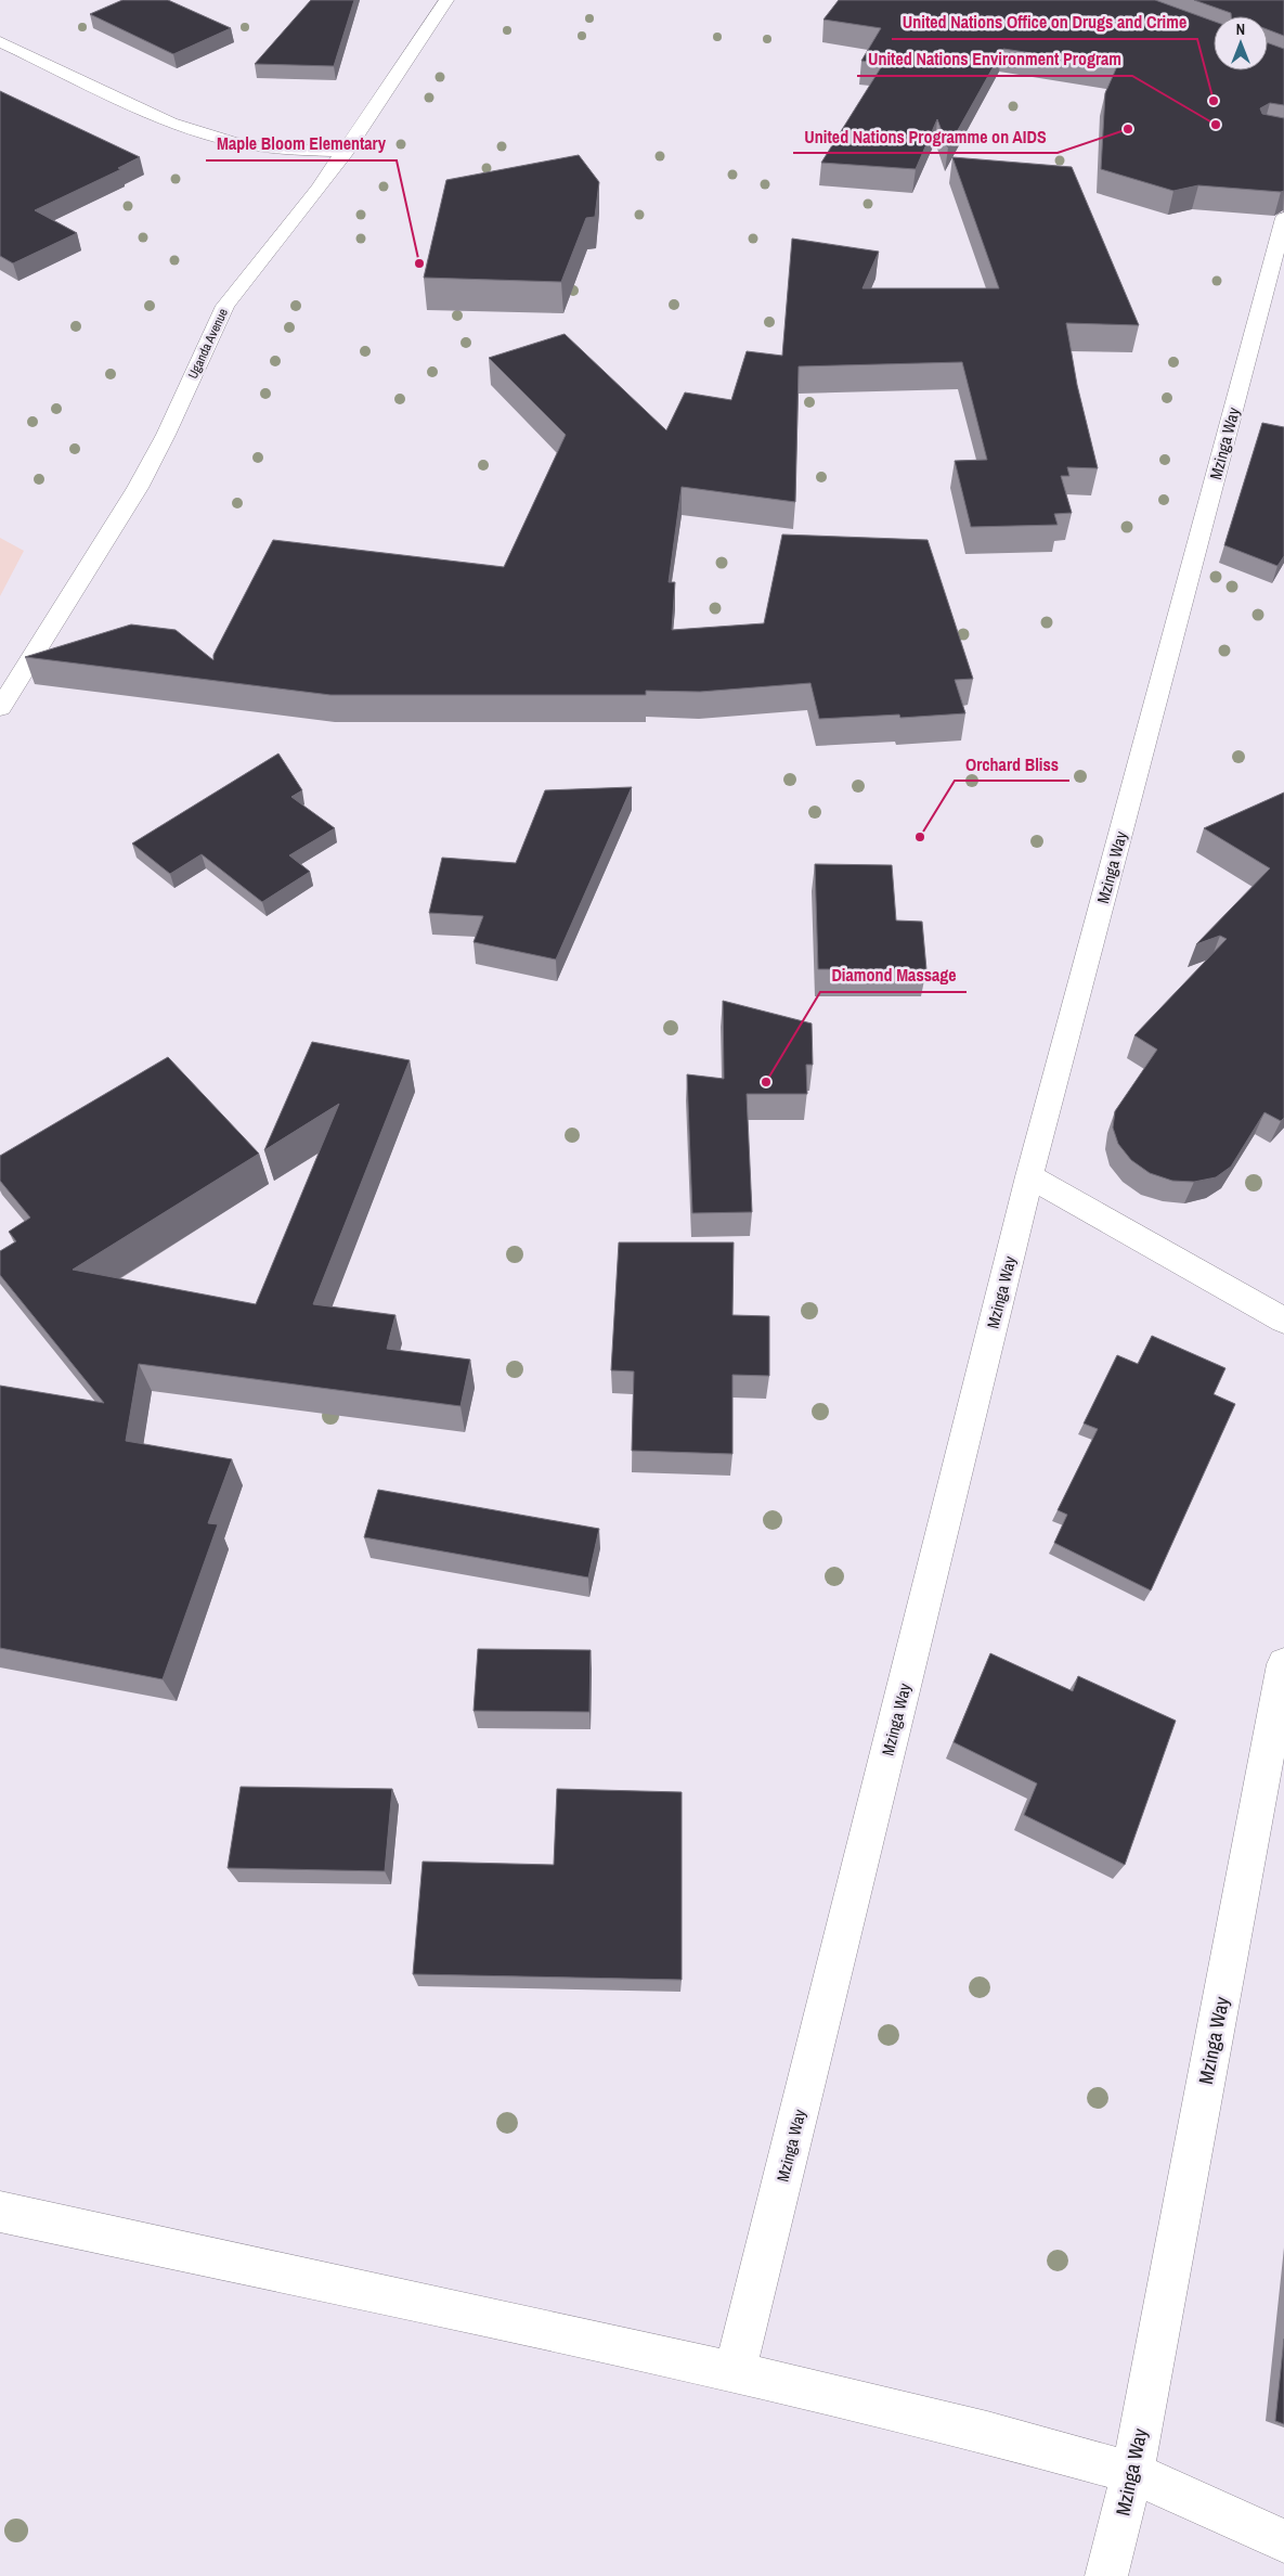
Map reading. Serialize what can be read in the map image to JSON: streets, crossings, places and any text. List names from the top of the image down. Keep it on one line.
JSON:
{"streets":{"street":["Uganda Avenue","Mzinga Way"]},"places":["United Nations Office on Drugs and Crime","United Nations Environment Program","United Nations Programme on AIDS","Maple Bloom Elementary","Orchard Bliss","Diamond Massage"],"north":"top"}
